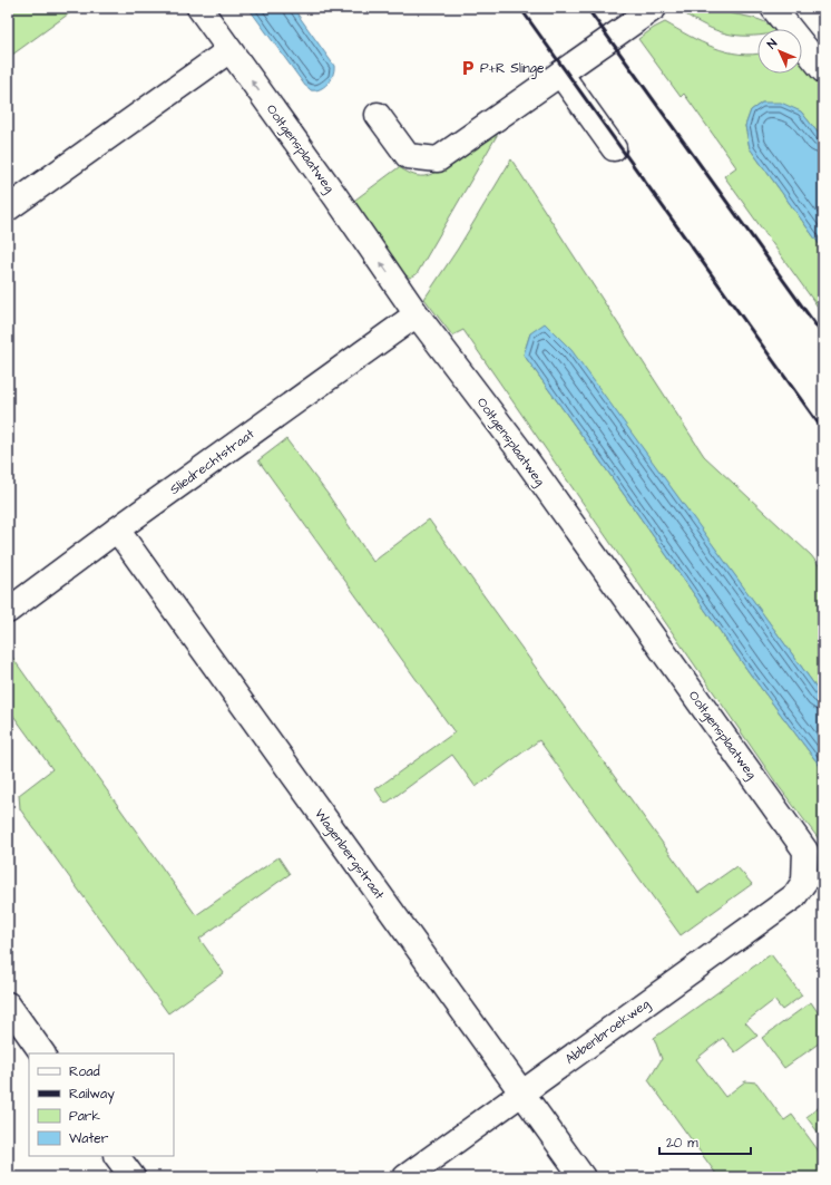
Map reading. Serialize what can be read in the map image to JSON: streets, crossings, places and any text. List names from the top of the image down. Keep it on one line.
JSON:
{"streets":{"street":["Ooltgensplaatweg","Sliedrechtstraat","Wagenbergstraat","Abbenbroekweg"]},"crossings":[["Ooltgensplaatweg","Sliedrechtstraat"],["Ooltgensplaatweg","Abbenbroekweg"],["Sliedrechtstraat","Wagenbergstraat"],["Wagenbergstraat","Abbenbroekweg"]],"places":{"parking":["P+R Slinge"]},"legend":["Road","Railway","Park","Water"],"scale_bar":"20 m","north":"top left"}
